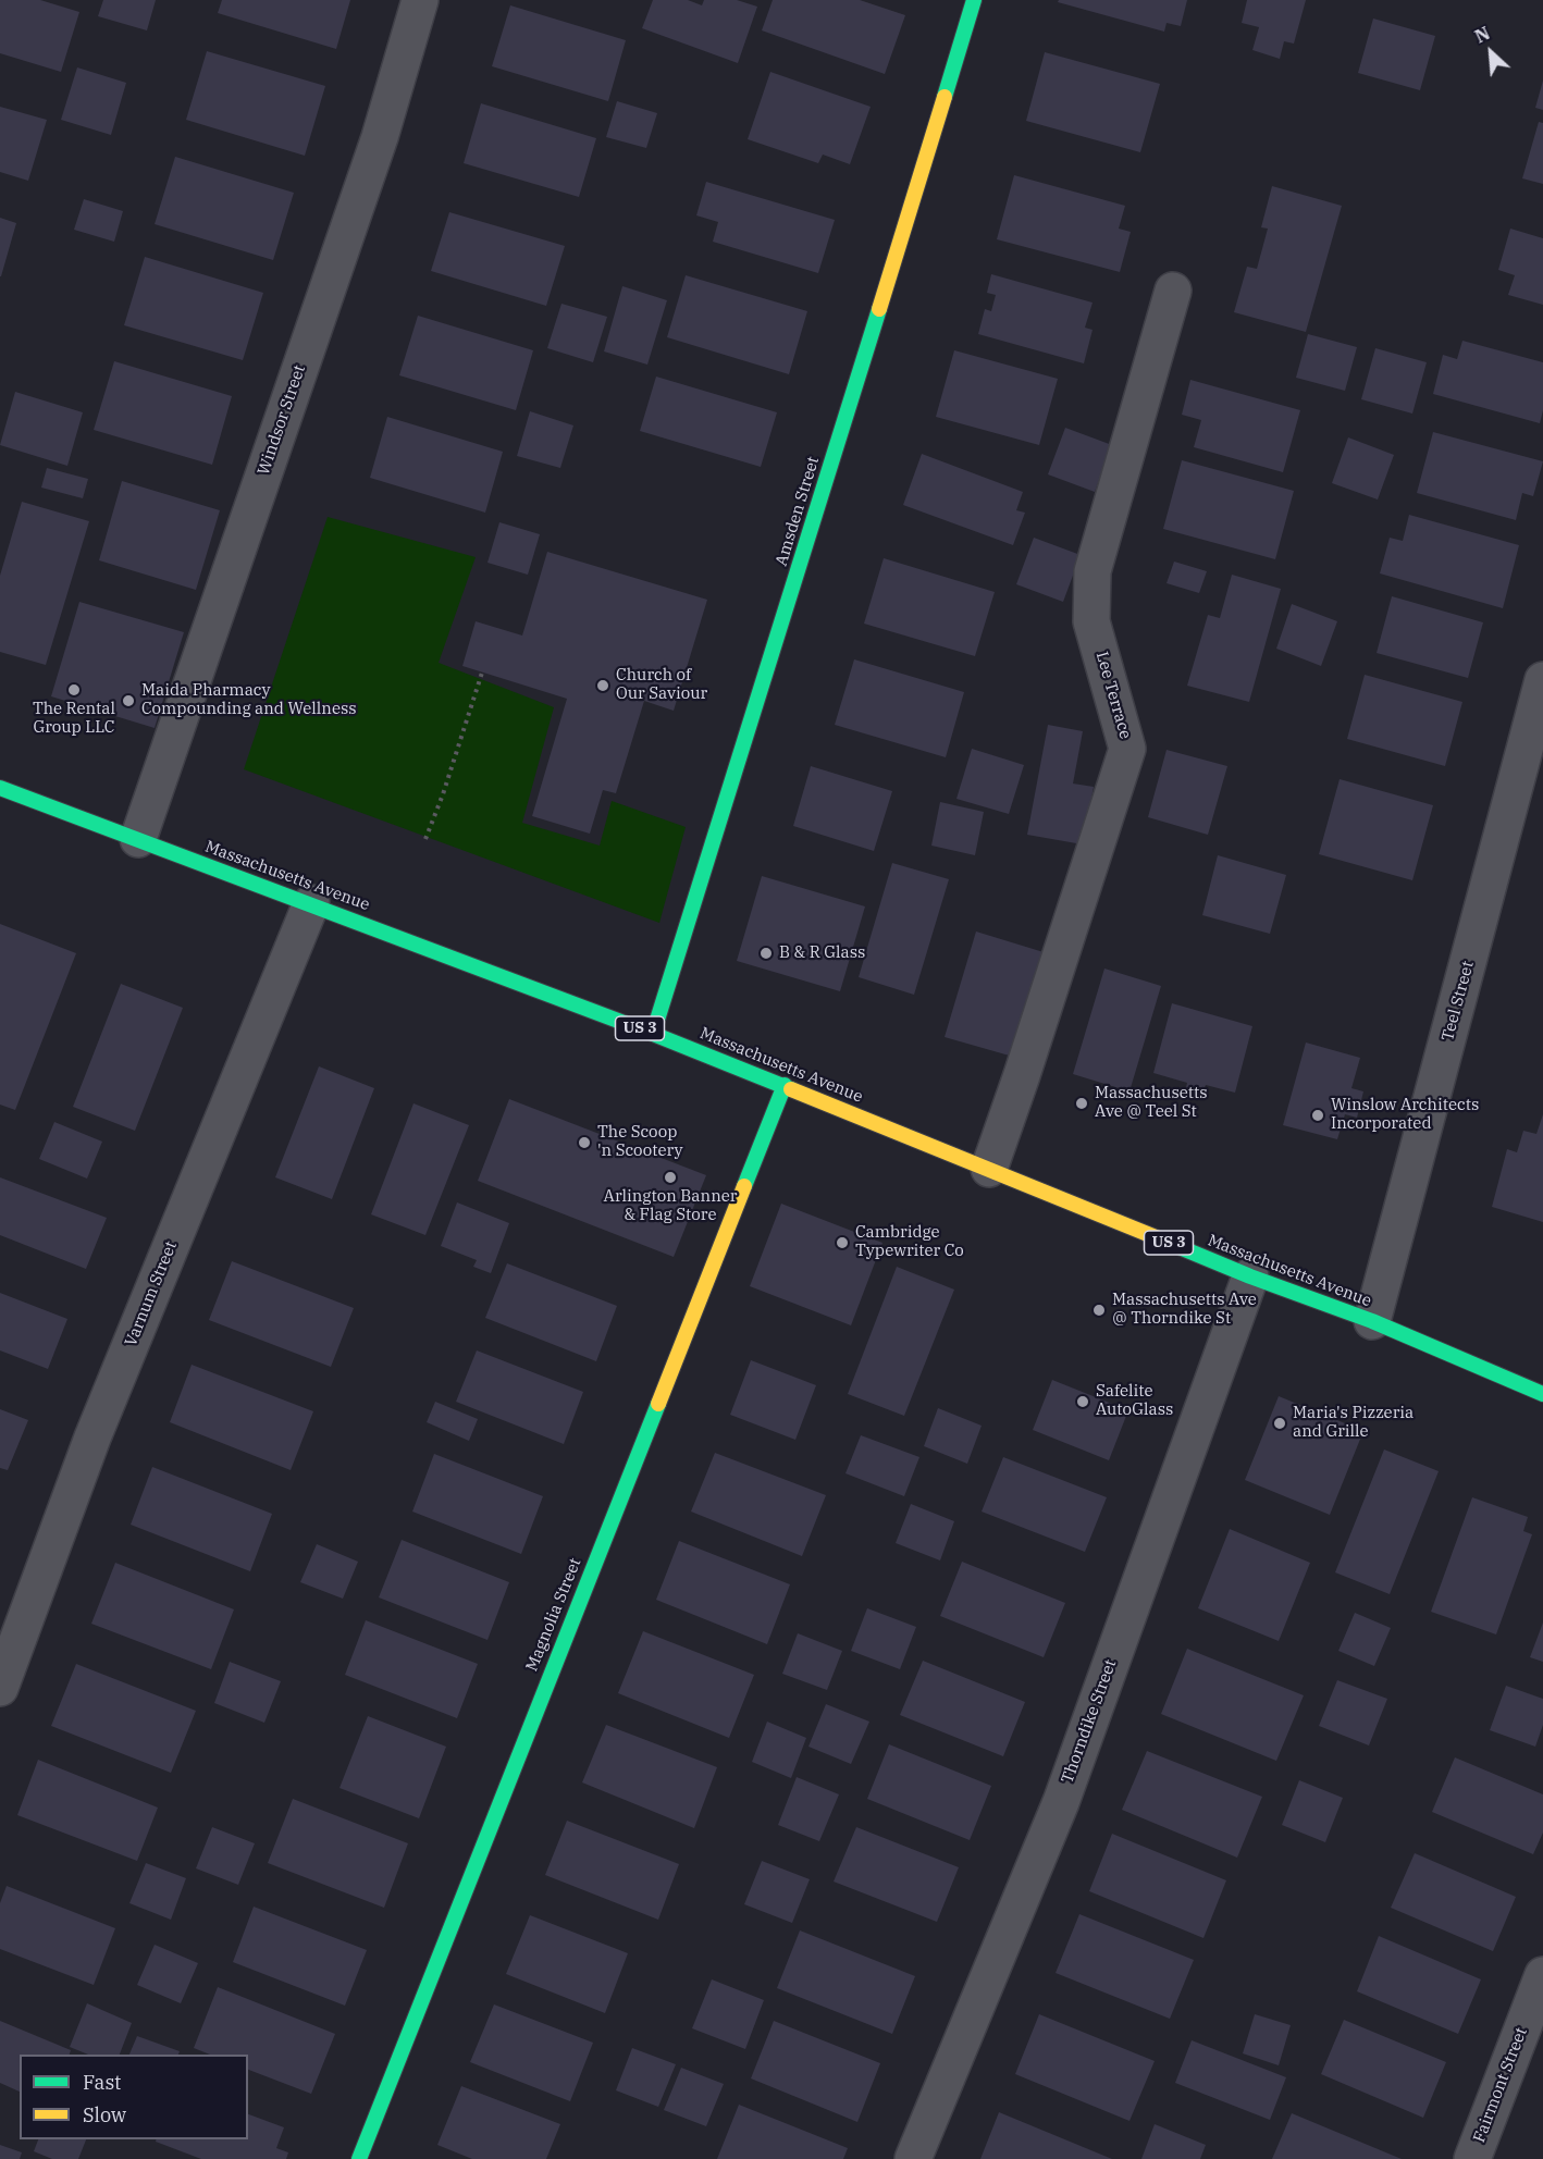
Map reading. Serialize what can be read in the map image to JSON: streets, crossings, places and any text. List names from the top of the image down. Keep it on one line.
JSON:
{"streets":{"main road":["Amsden Street","Massachusetts Avenue","US 3","Magnolia Street"],"street":["Windsor Street","Lee Terrace","Teel Street","Varnum Street","Thorndike Street","Fairmont Street"]},"crossings":[["Windsor Street","Massachusetts Avenue"],["Amsden Street","Massachusetts Avenue"],["Lee Terrace","Massachusetts Avenue"],["Massachusetts Avenue","Teel Street"],["Massachusetts Avenue","Varnum Street"],["Massachusetts Avenue","Magnolia Street"],["Massachusetts Avenue","Thorndike Street"]],"places":["Church of Our Saviour","The Rental Group LLC","Maida Pharmacy Compounding and Wellness","B & R Glass","Massachusetts Ave @ Teel St","Winslow Architects Incorporated","The Scoop 'n Scootery","Arlington Banner & Flag Store","Cambridge Typewriter Co","Massachusetts Ave @ Thorndike St","Safelite AutoGlass","Maria's Pizzeria and Grille"],"legend":["Fast","Slow"],"north":"top left"}
